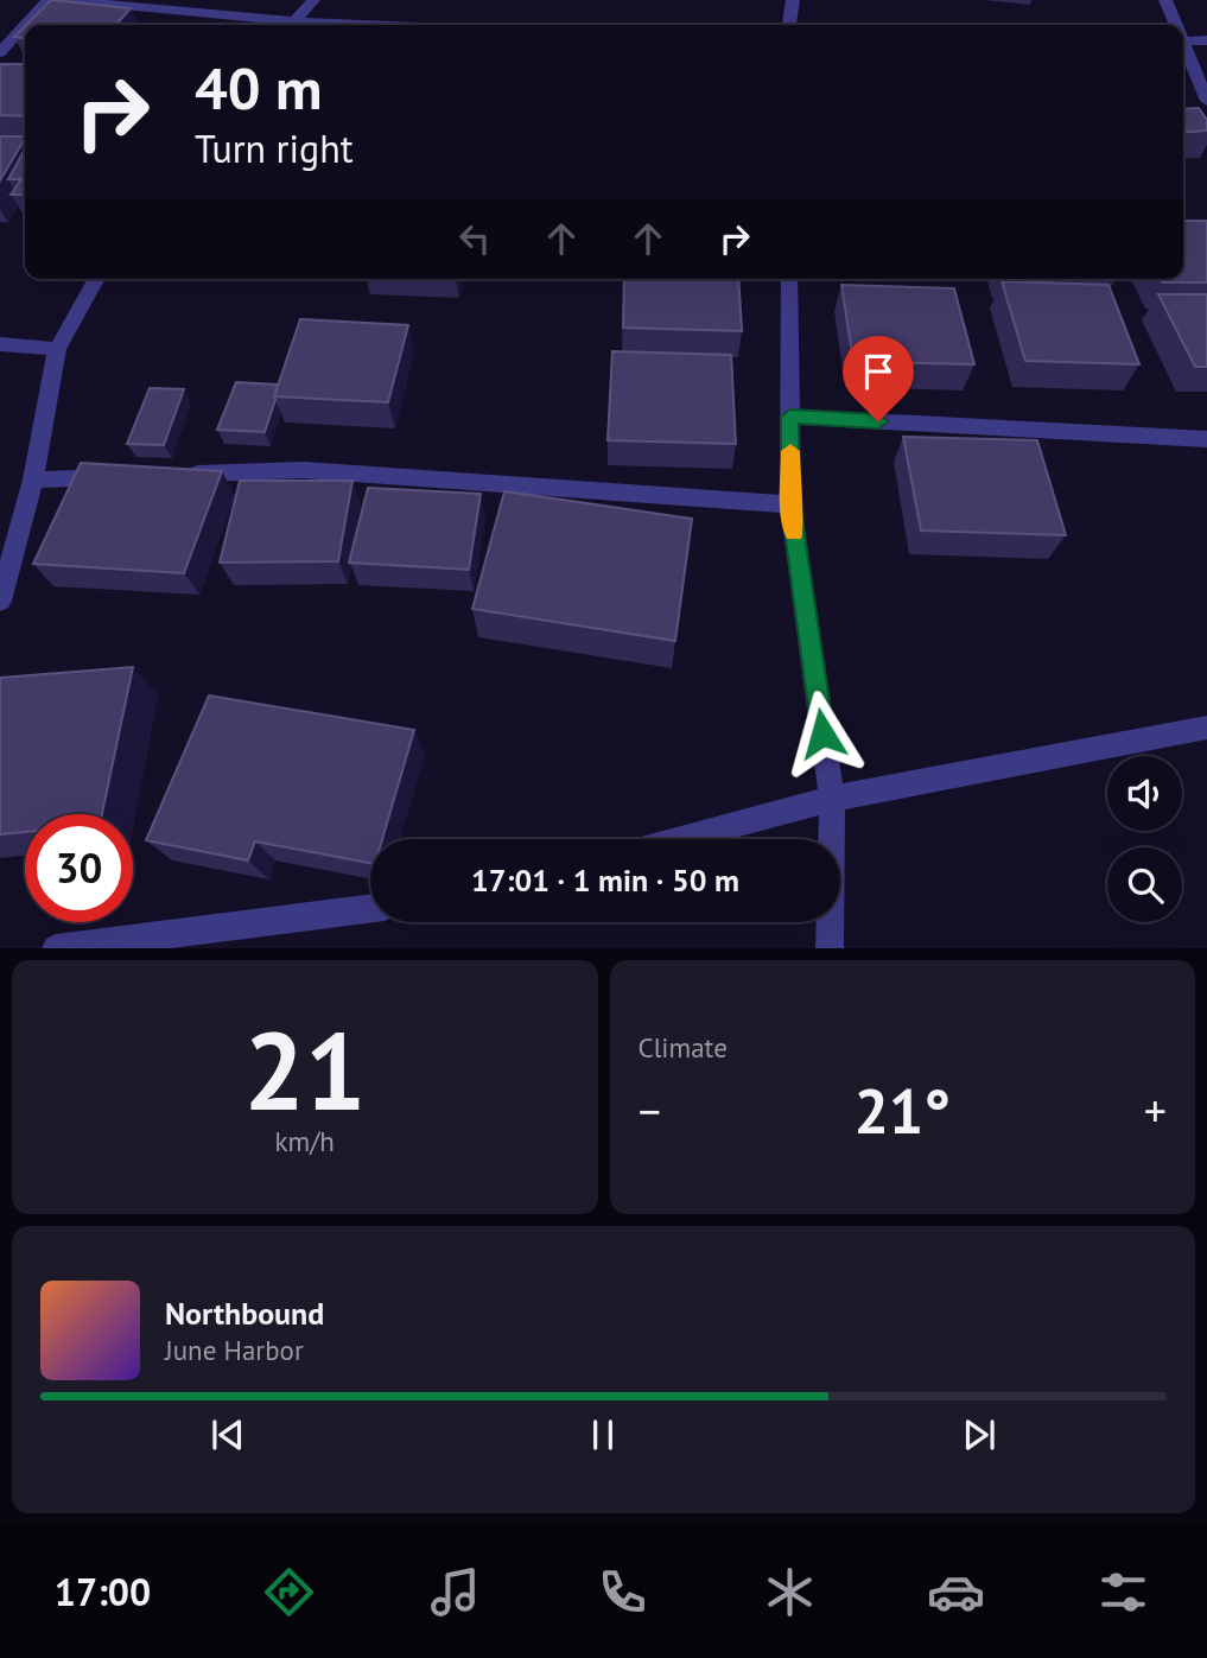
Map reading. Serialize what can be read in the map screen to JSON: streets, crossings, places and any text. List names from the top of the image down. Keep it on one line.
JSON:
{"page":{"turn":["40 m","Turn right"],"limit":"30","trip":"17:01 · 1 min · 50 m","tile":[["21","km/h"],"Climate"],"heat":["−","21°","+"],"song":["Northbound","June Harbor"],"tabs":"17:00"}}
